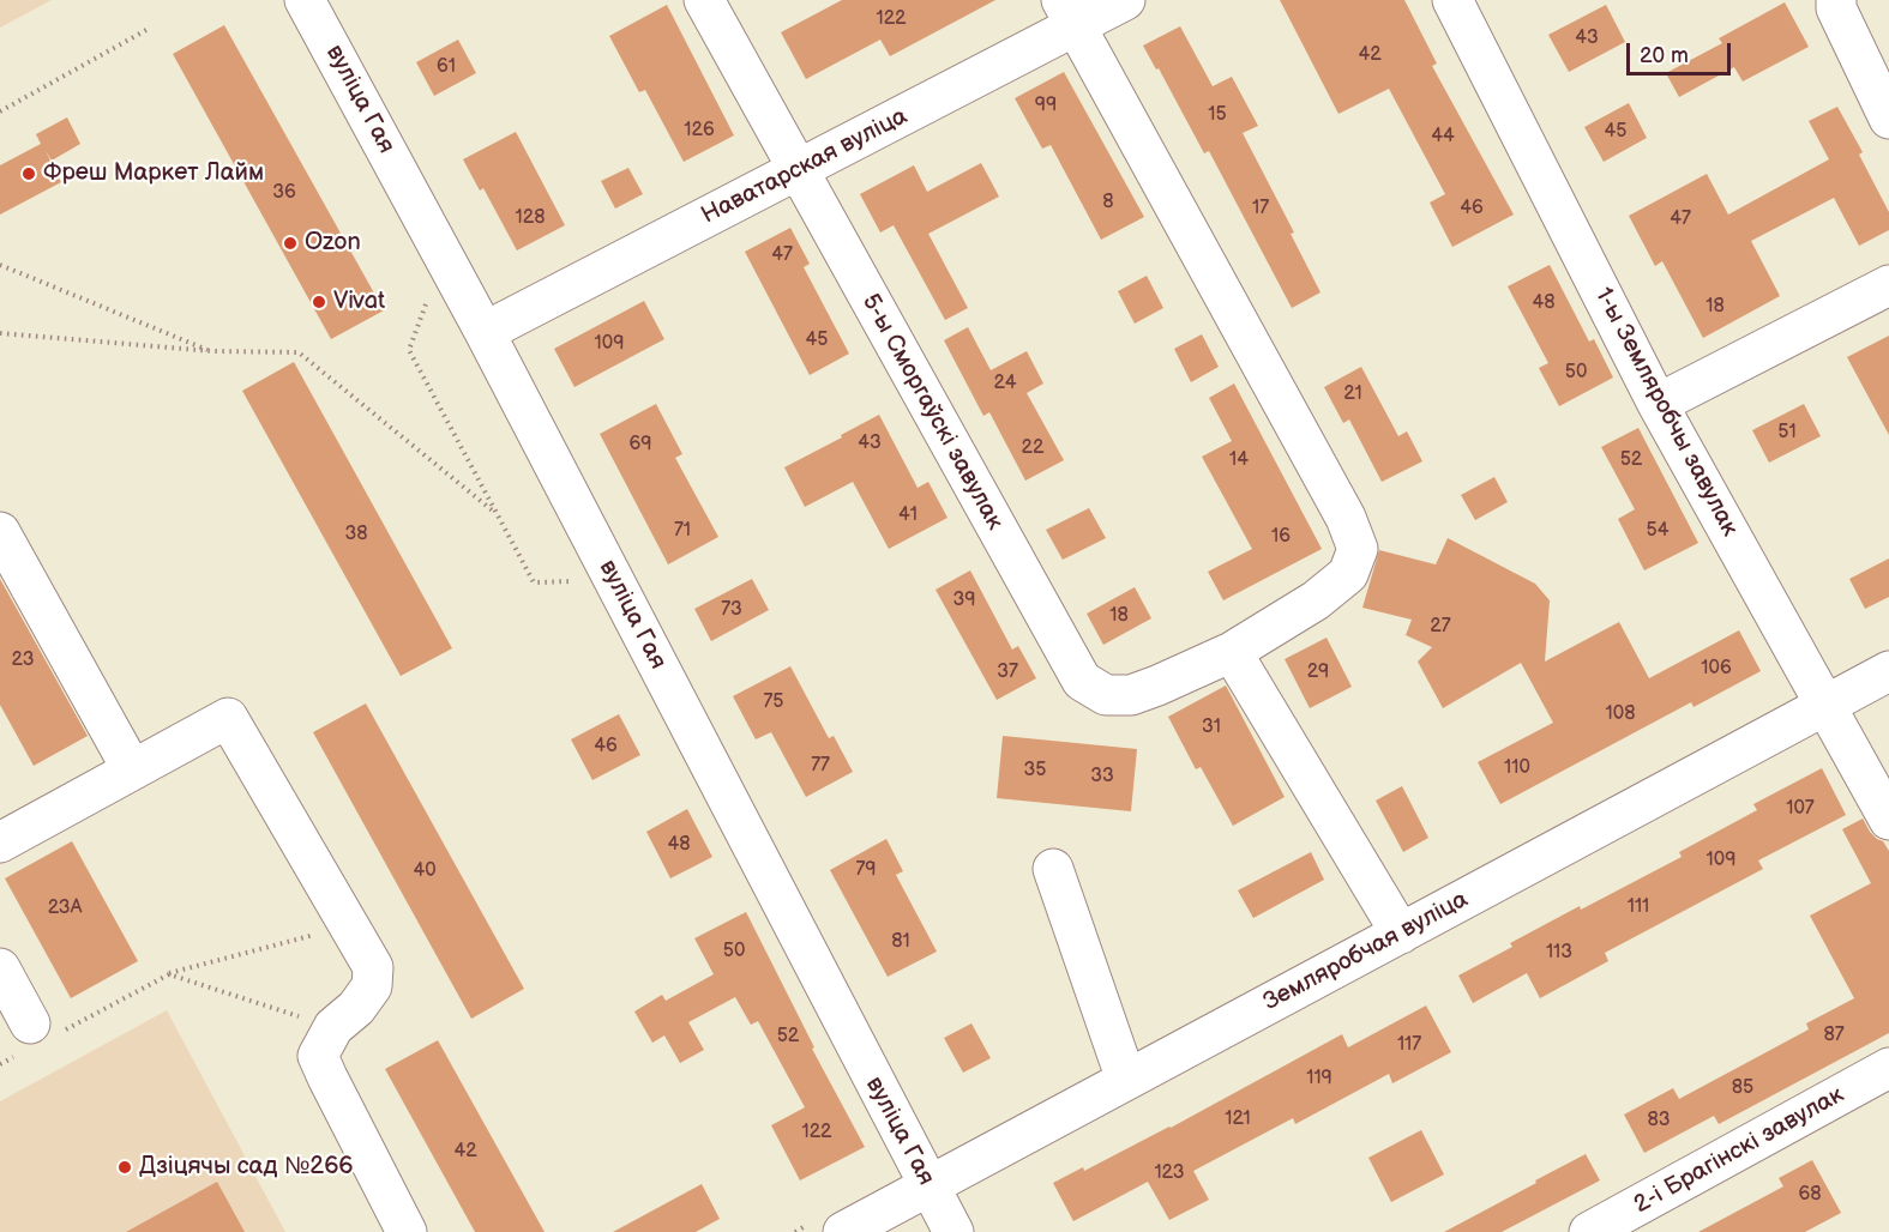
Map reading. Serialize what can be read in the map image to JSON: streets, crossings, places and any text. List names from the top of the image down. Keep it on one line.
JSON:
{"streets":{"street":["вуліца Гая","Наватарская вуліца","5-ы Сморгаўскі завулак","1-ы Земляробчы завулак","Земляробчая вуліца","2-і Брагінскі завулак"]},"crossings":[["вуліца Гая","Наватарская вуліца"],["вуліца Гая","Земляробчая вуліца"],["Наватарская вуліца","5-ы Сморгаўскі завулак"],["1-ы Земляробчы завулак","Земляробчая вуліца"]],"places":["Фреш Маркет Лайм","Ozon","Vivat","Дзіцячы сад №266"],"house_numbers":["122","43","42","61","99","15","126","45","44","36","8","17","46","128","47","47","48","18","45","109","50","24","21","51","43","69","22","14","52","41","71","54","38","16","39","73","18","27","23","106","37","29","75","108","31","46","77","110","35","33","107","48","109","79","40","111","23А","81","50","113","87","52","117","119","85","121","83","122","42","123","68"],"scale_bar":"20 m"}
